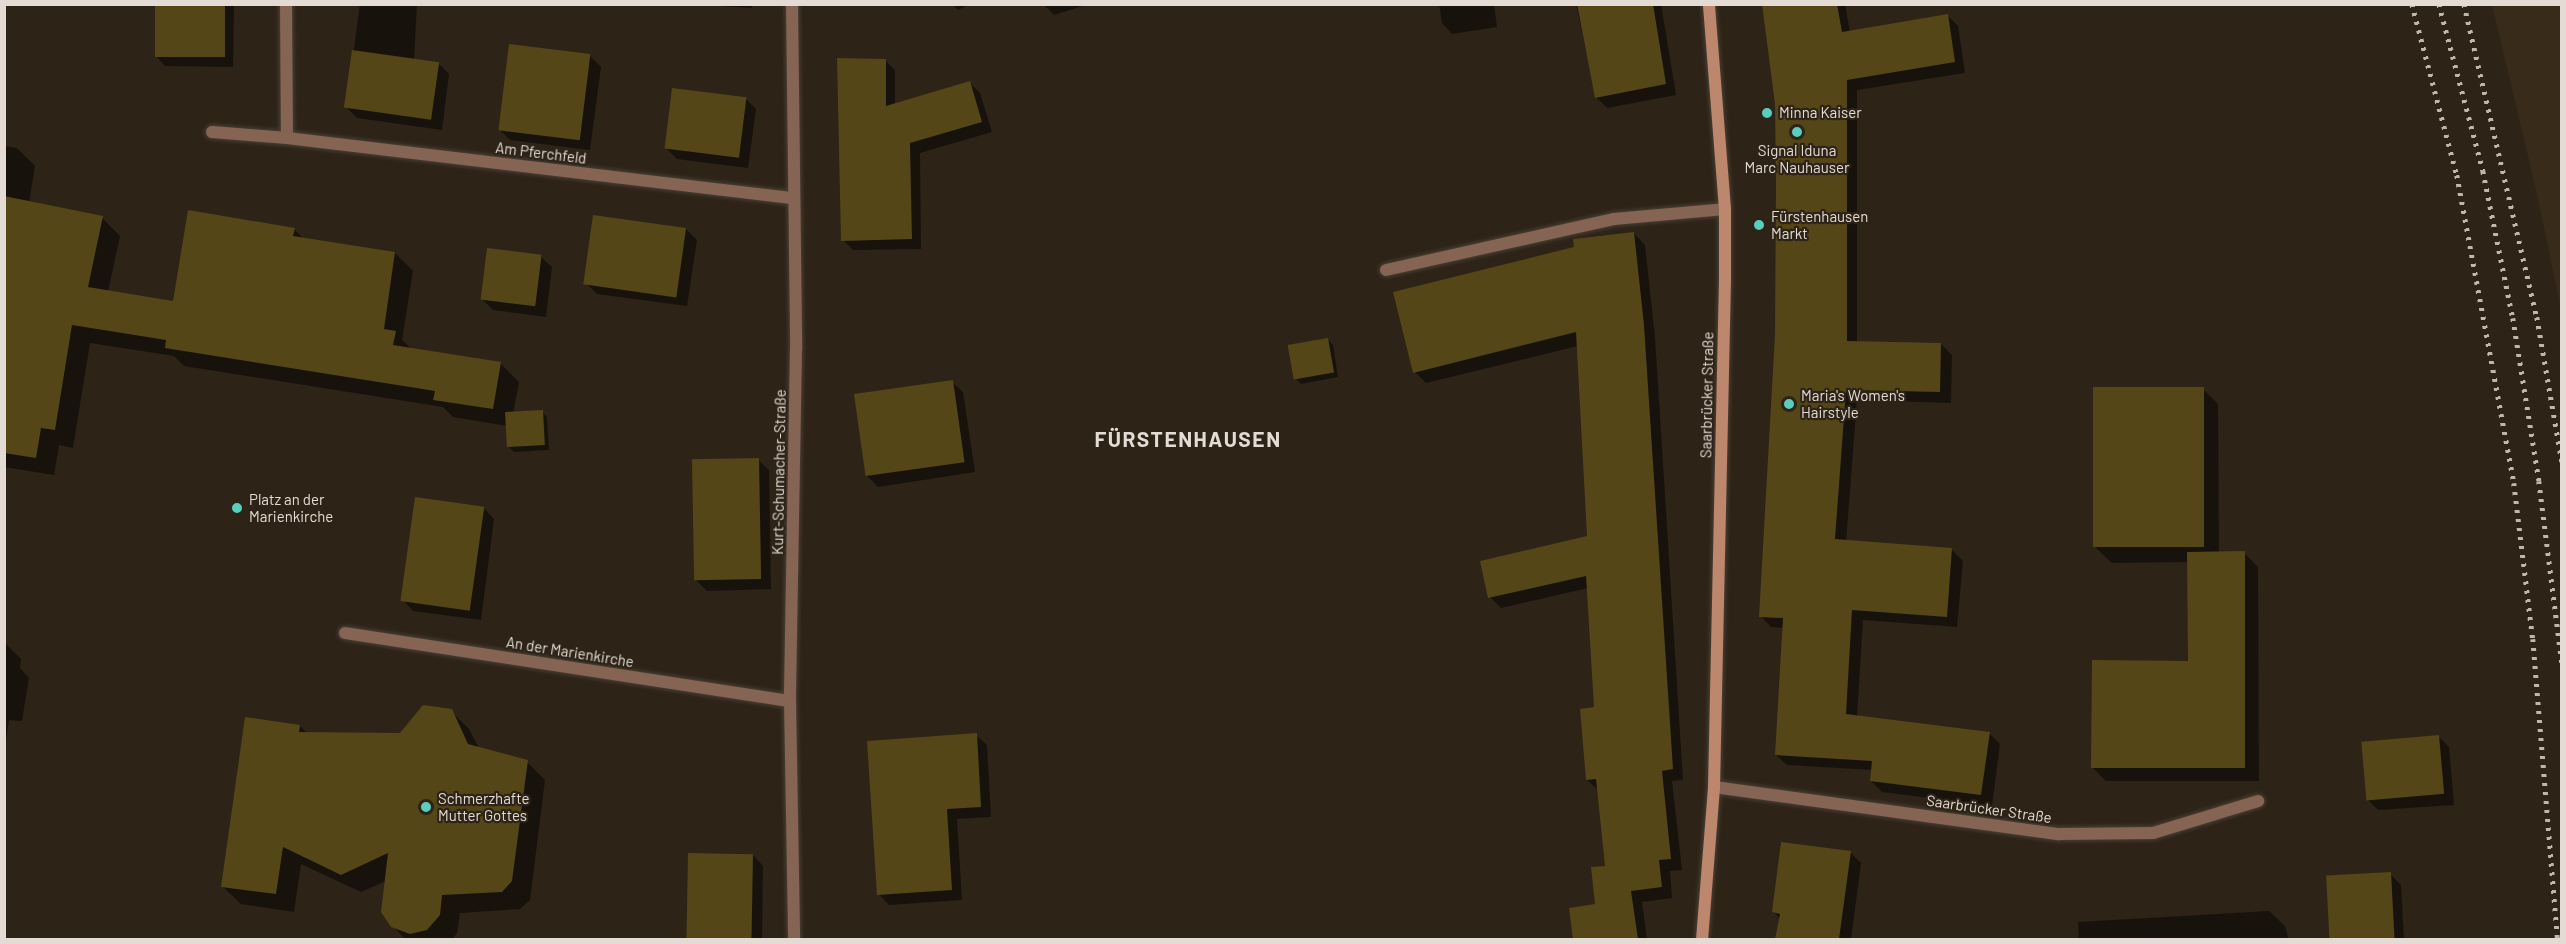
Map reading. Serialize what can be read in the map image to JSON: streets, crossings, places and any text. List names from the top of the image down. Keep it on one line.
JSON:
{"streets":{"street":["Am Pferchfeld","Saarbrücker Straße","Kurt-Schumacher-Straße","An der Marienkirche"]},"crossings":[["Am Pferchfeld","Kurt-Schumacher-Straße"],["Kurt-Schumacher-Straße","An der Marienkirche"]],"districts":["FÜRSTENHAUSEN"],"places":["Minna Kaiser","Signal Iduna Marc Nauhauser","Fürstenhausen Markt","Maria's Women's Hairstyle","Platz an der Marienkirche","Schmerzhafte Mutter Gottes"]}
